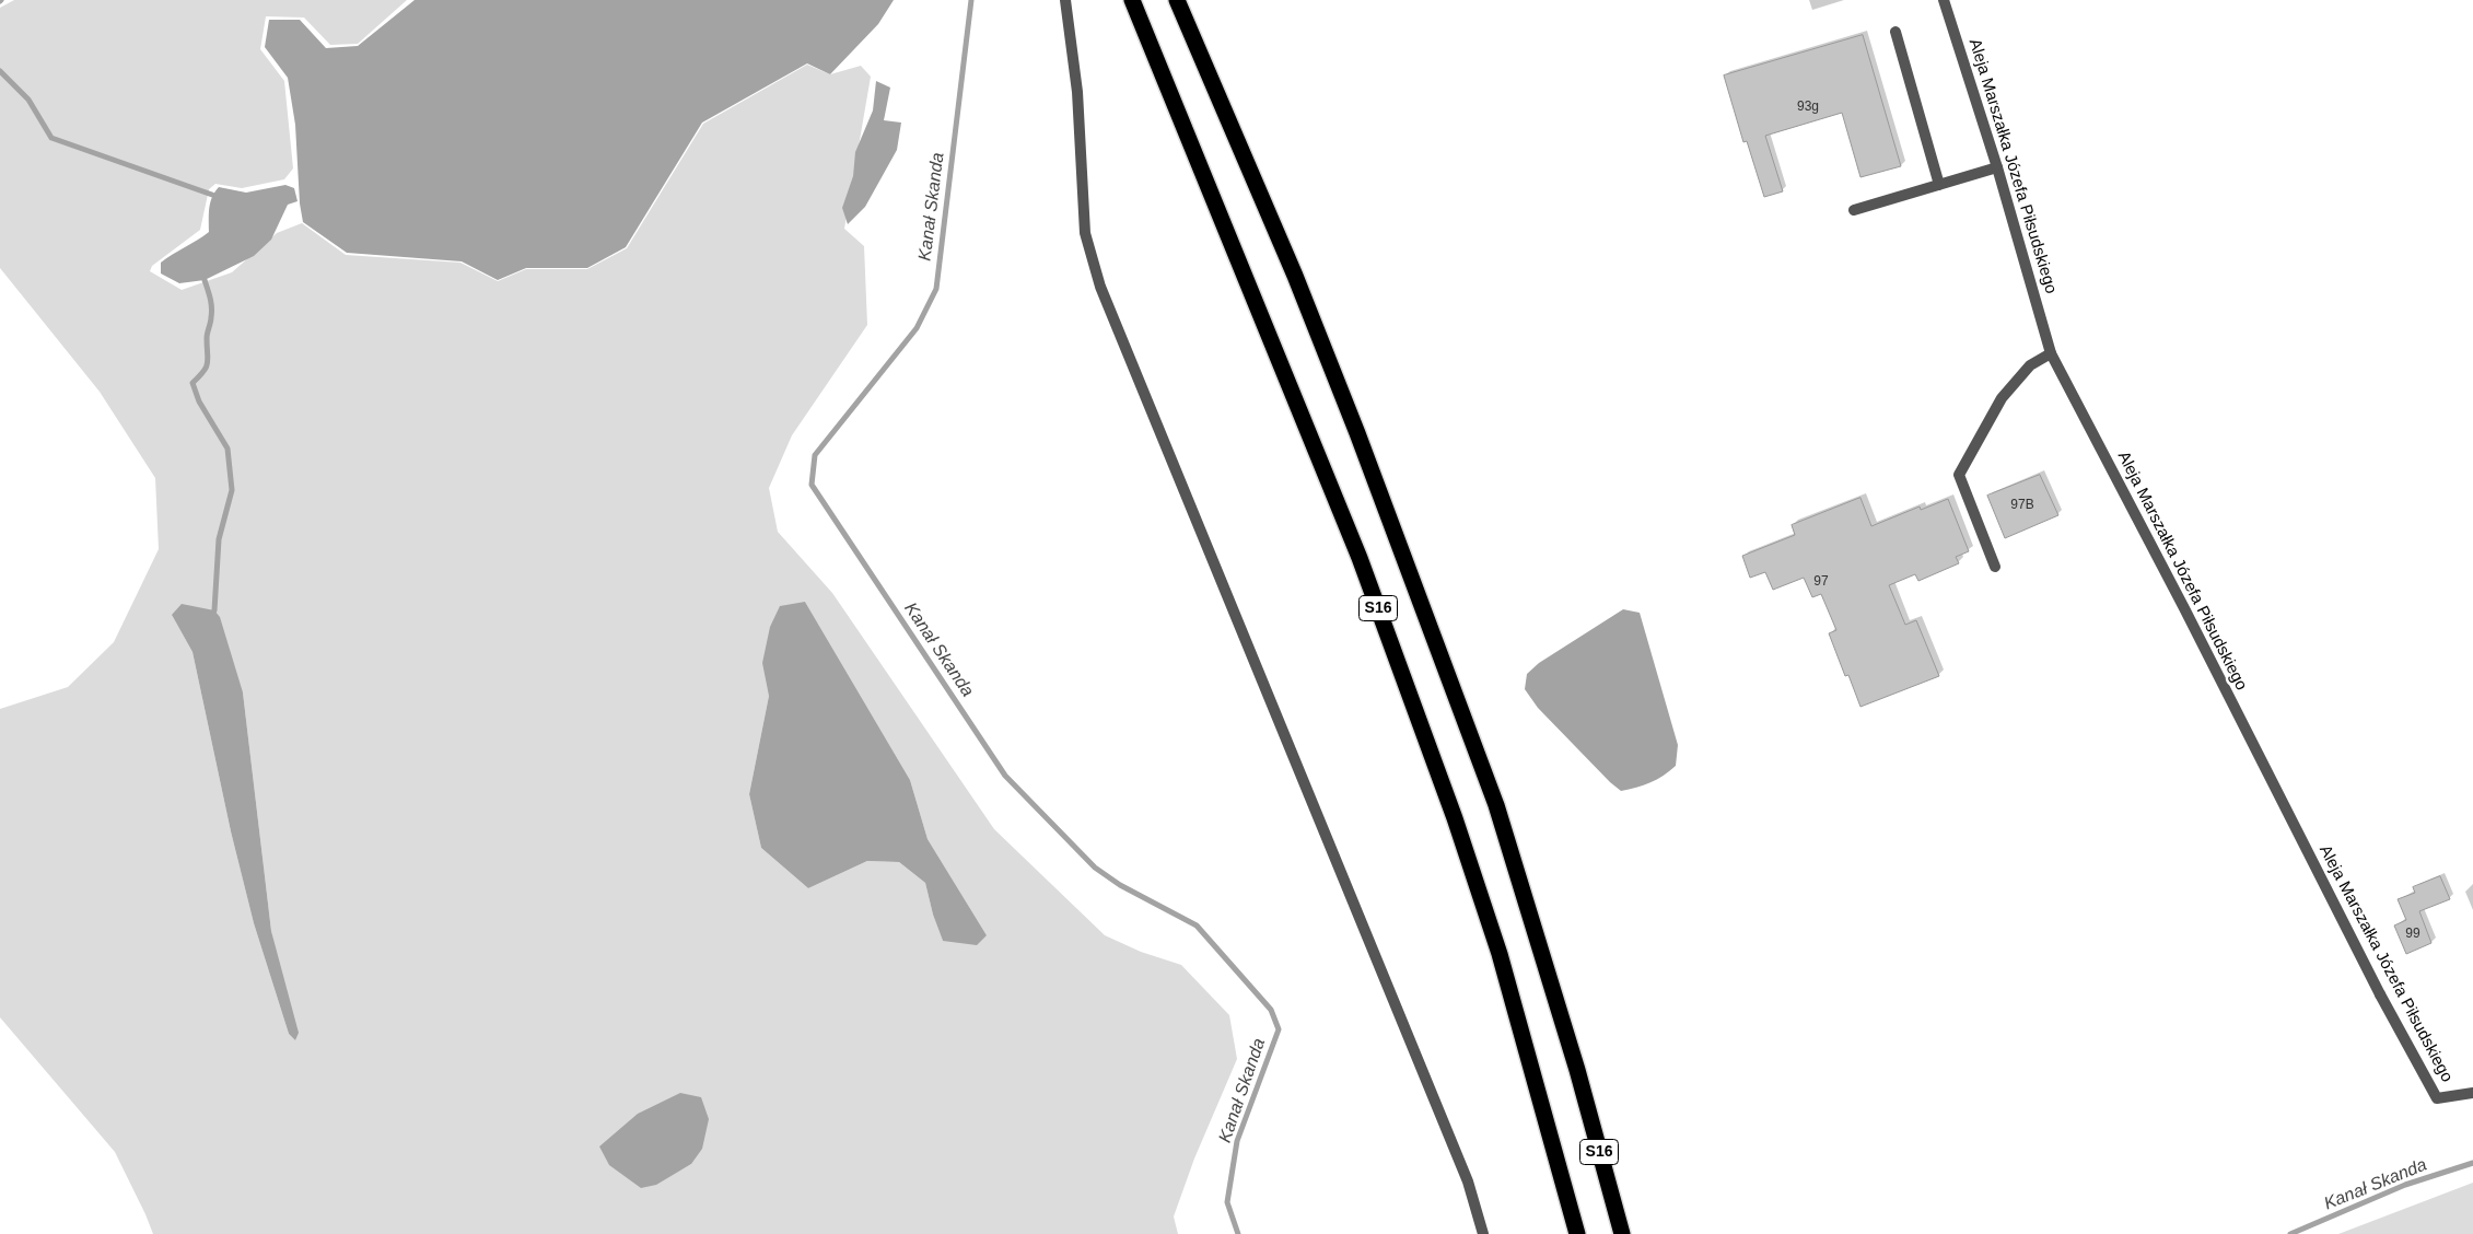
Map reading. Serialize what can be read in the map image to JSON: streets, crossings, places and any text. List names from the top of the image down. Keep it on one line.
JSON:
{"streets":{"highway":["S16"],"street":["Aleja Marszałka Józefa Piłsudskiego"]},"water":["Kanał Skanda"],"house_numbers":["93g","97B","97","99"]}
